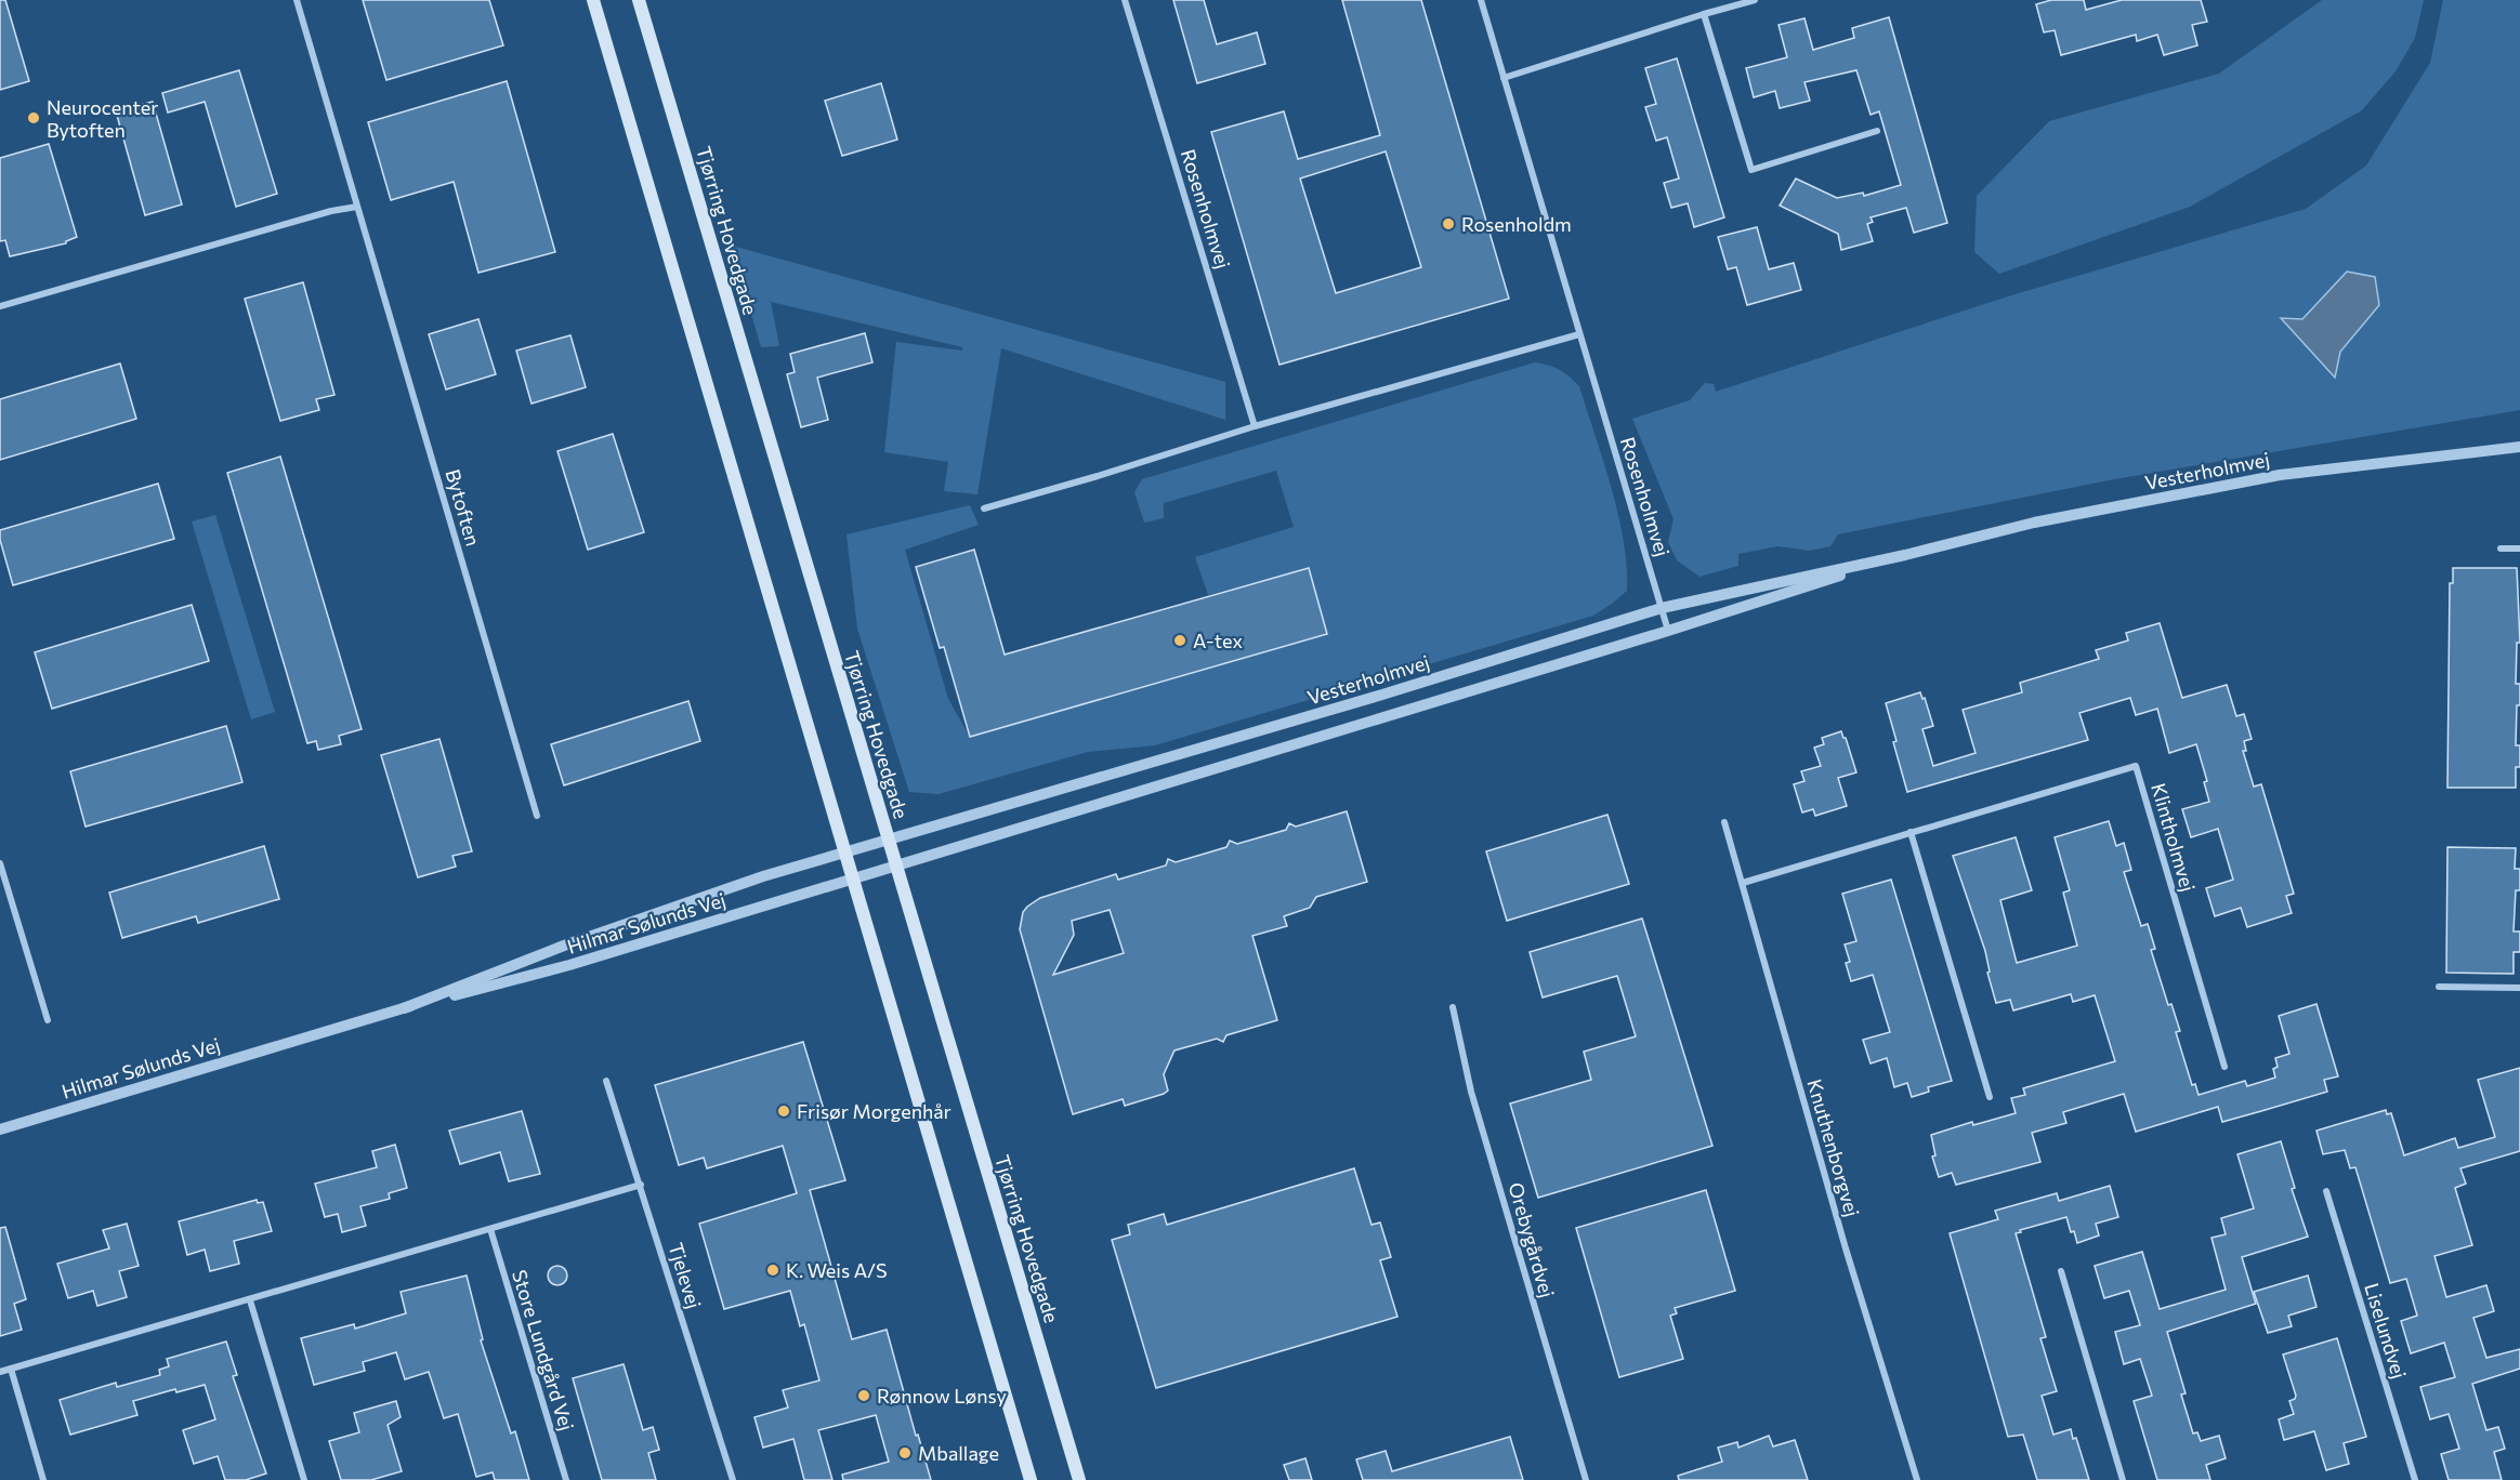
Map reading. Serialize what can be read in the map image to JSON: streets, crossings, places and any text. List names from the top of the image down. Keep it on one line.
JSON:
{"streets":{"main road":["Tjørring Hovedgade"],"street":["Rosenholmvej","Vesterholmvej","Bytoften","Klintholmvej","Hilmar Sølunds Vej","Knuthenborgvej","Orebygårdvej","Tjelevej","Liselundvej","Store Lundgård Vej"]},"crossings":[["Rosenholmvej","Vesterholmvej"],["Tjørring Hovedgade","Vesterholmvej"],["Tjørring Hovedgade","Hilmar Sølunds Vej"],["Vesterholmvej","Hilmar Sølunds Vej"],["Klintholmvej","Knuthenborgvej"]],"places":["Neurocenter Bytoften","Rosenholdm","A-tex","Frisør Morgenhår","K. Weis A/S","Rønnow Lønsy","Mballage"]}
